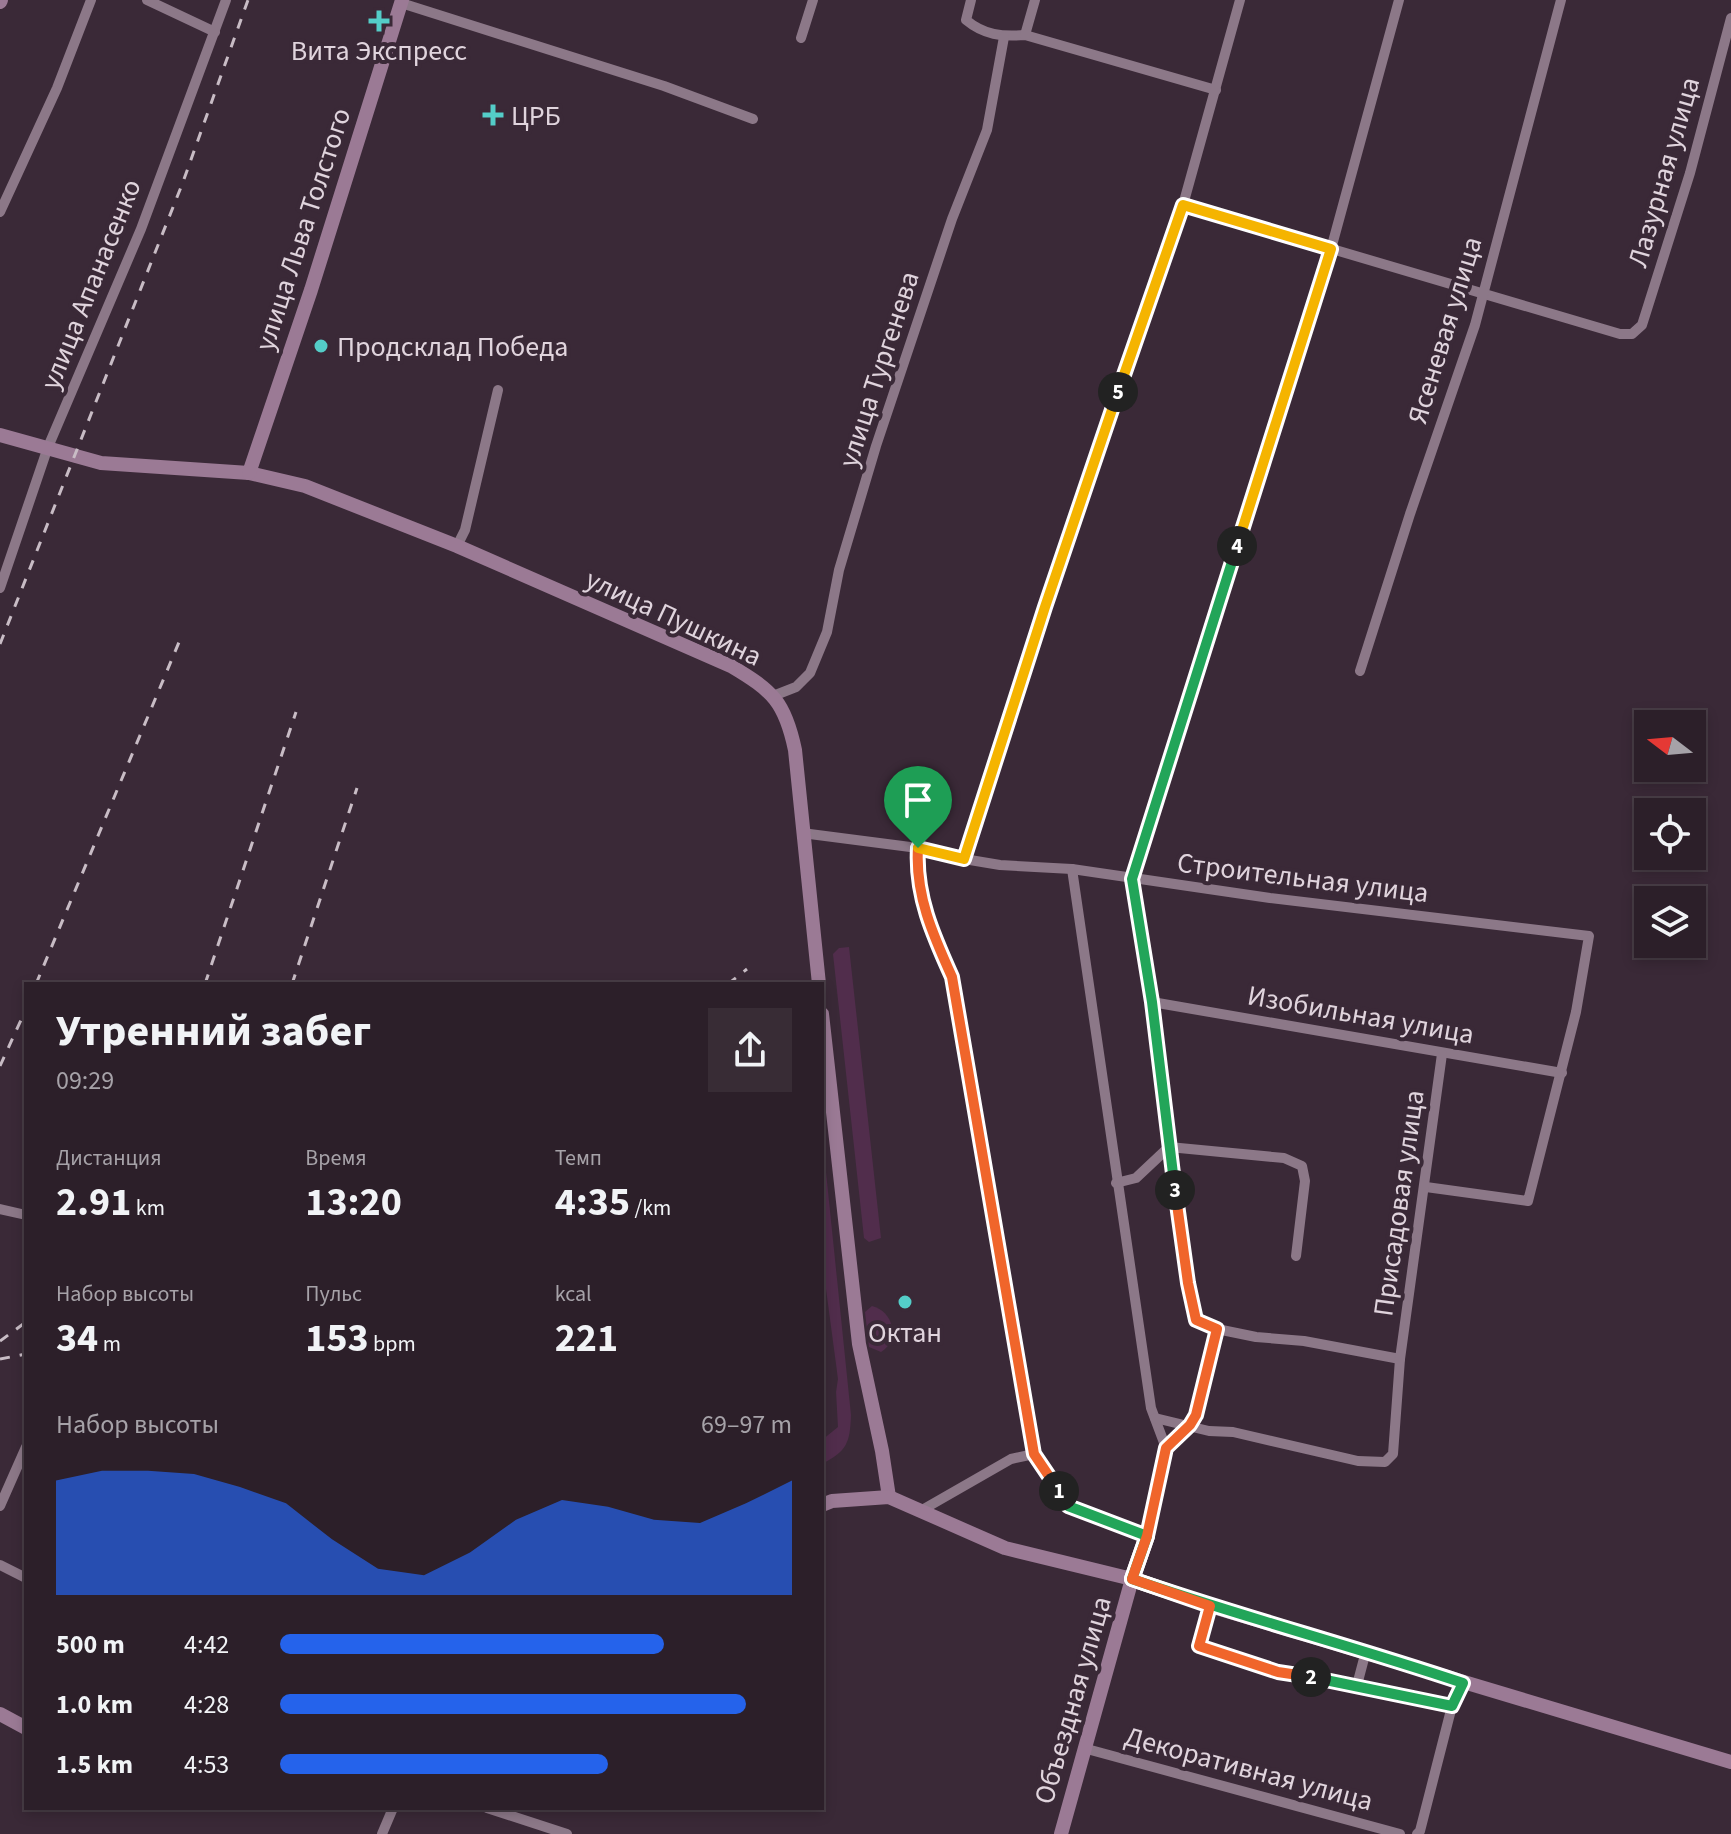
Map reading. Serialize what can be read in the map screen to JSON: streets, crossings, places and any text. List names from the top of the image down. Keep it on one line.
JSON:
{"streets":{"main road":["улица Льва Толстого","улица Пушкина","Объездная улица"],"street":["Лазурная улица","улица Апанасенко","Ясеневая улица","улица Тургенева","Строительная улица","Изобильная улица","Присадовая улица","Декоративная улица"]},"crossings":[["Лазурная улица","Ясеневая улица"],["улица Льва Толстого","улица Пушкина"],["улица Апанасенко","улица Пушкина"],["улица Тургенева","улица Пушкина"],["улица Пушкина","Строительная улица"],["Строительная улица","Изобильная улица"],["Изобильная улица","Присадовая улица"],["Объездная улица","Декоративная улица"]],"places":{"health":["Вита Экспресс","ЦРБ"],"other":["Продсклад Победа","Октан"]},"north":"left","page":{"pins":["5","4","3","1","2"],"heading":["Утренний забег","09:29"],"stats":[["Дистанция","2.91 km"],["Время","13:20"],["Темп","4:35 /km"],["Набор высоты","34 m"],["Пульс","153 bpm"],["kcal","221"]],"chart":["Набор высоты","69–97 m"],"list":[{"name":"500 m","note":"4:42"},{"name":"1.0 km","note":"4:28"},{"name":"1.5 km","note":"4:53"}]}}
